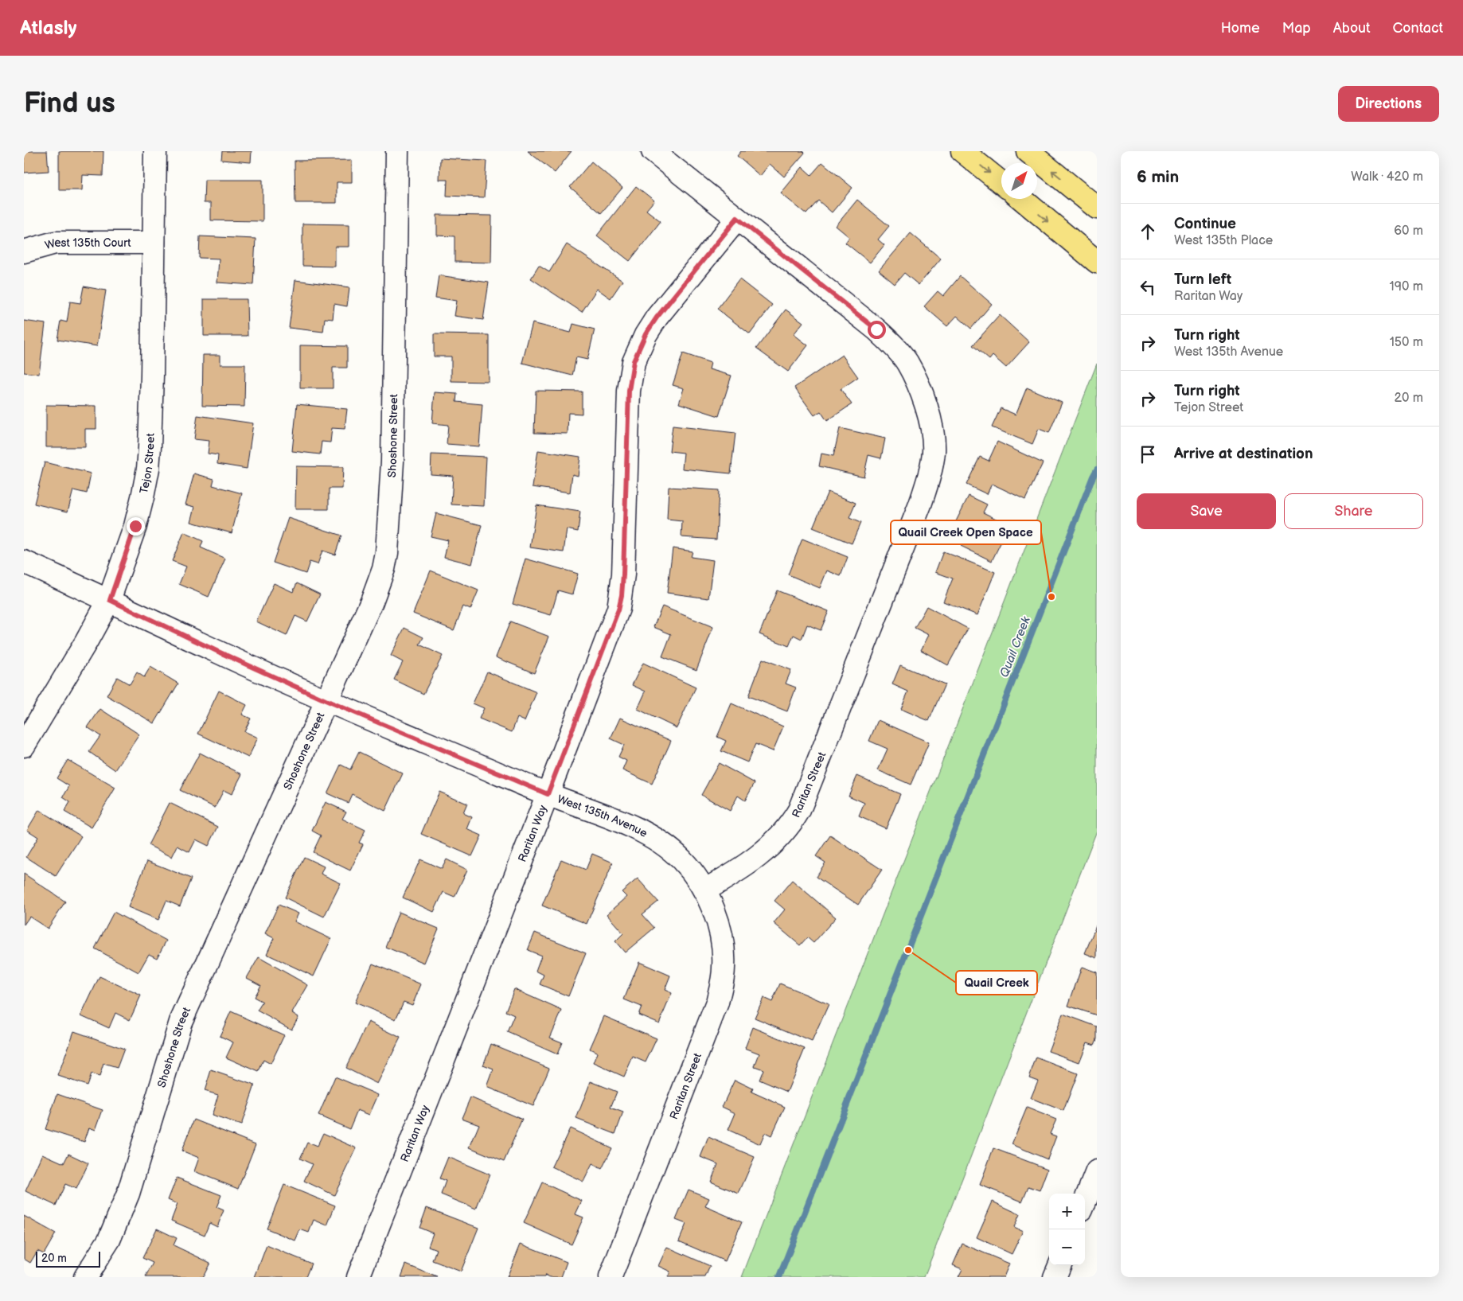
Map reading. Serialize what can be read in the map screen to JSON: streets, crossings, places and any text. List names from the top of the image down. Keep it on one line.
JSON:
{"streets":{"street":["West 135th Court","Shoshone Street","Tejon Street","Raritan Street","West 135th Avenue","Raritan Way"]},"crossings":[["West 135th Court","Tejon Street"],["Shoshone Street","West 135th Avenue"],["Tejon Street","West 135th Avenue"],["Raritan Street","West 135th Avenue"],["Raritan Street","Raritan Way"],["West 135th Avenue","Raritan Way"]],"water":["Quail Creek"],"places":["Quail Creek Open Space","Quail Creek"],"scale_bar":"20 m","north":"top right","page":{"header":"Atlasly","nav":["Home","Map","About","Contact"],"buttons":["Directions",["Save","Share"]],"title":"Find us","heading":["6 min","Walk · 420 m"],"list":[["Continue","West 135th Place","60 m"],["Turn left","Raritan Way","190 m"],["Turn right","West 135th Avenue","150 m"],["Turn right","Tejon Street","20 m"],"Arrive at destination"],"map_buttons":["+","−"],"scale":"20 m"}}
